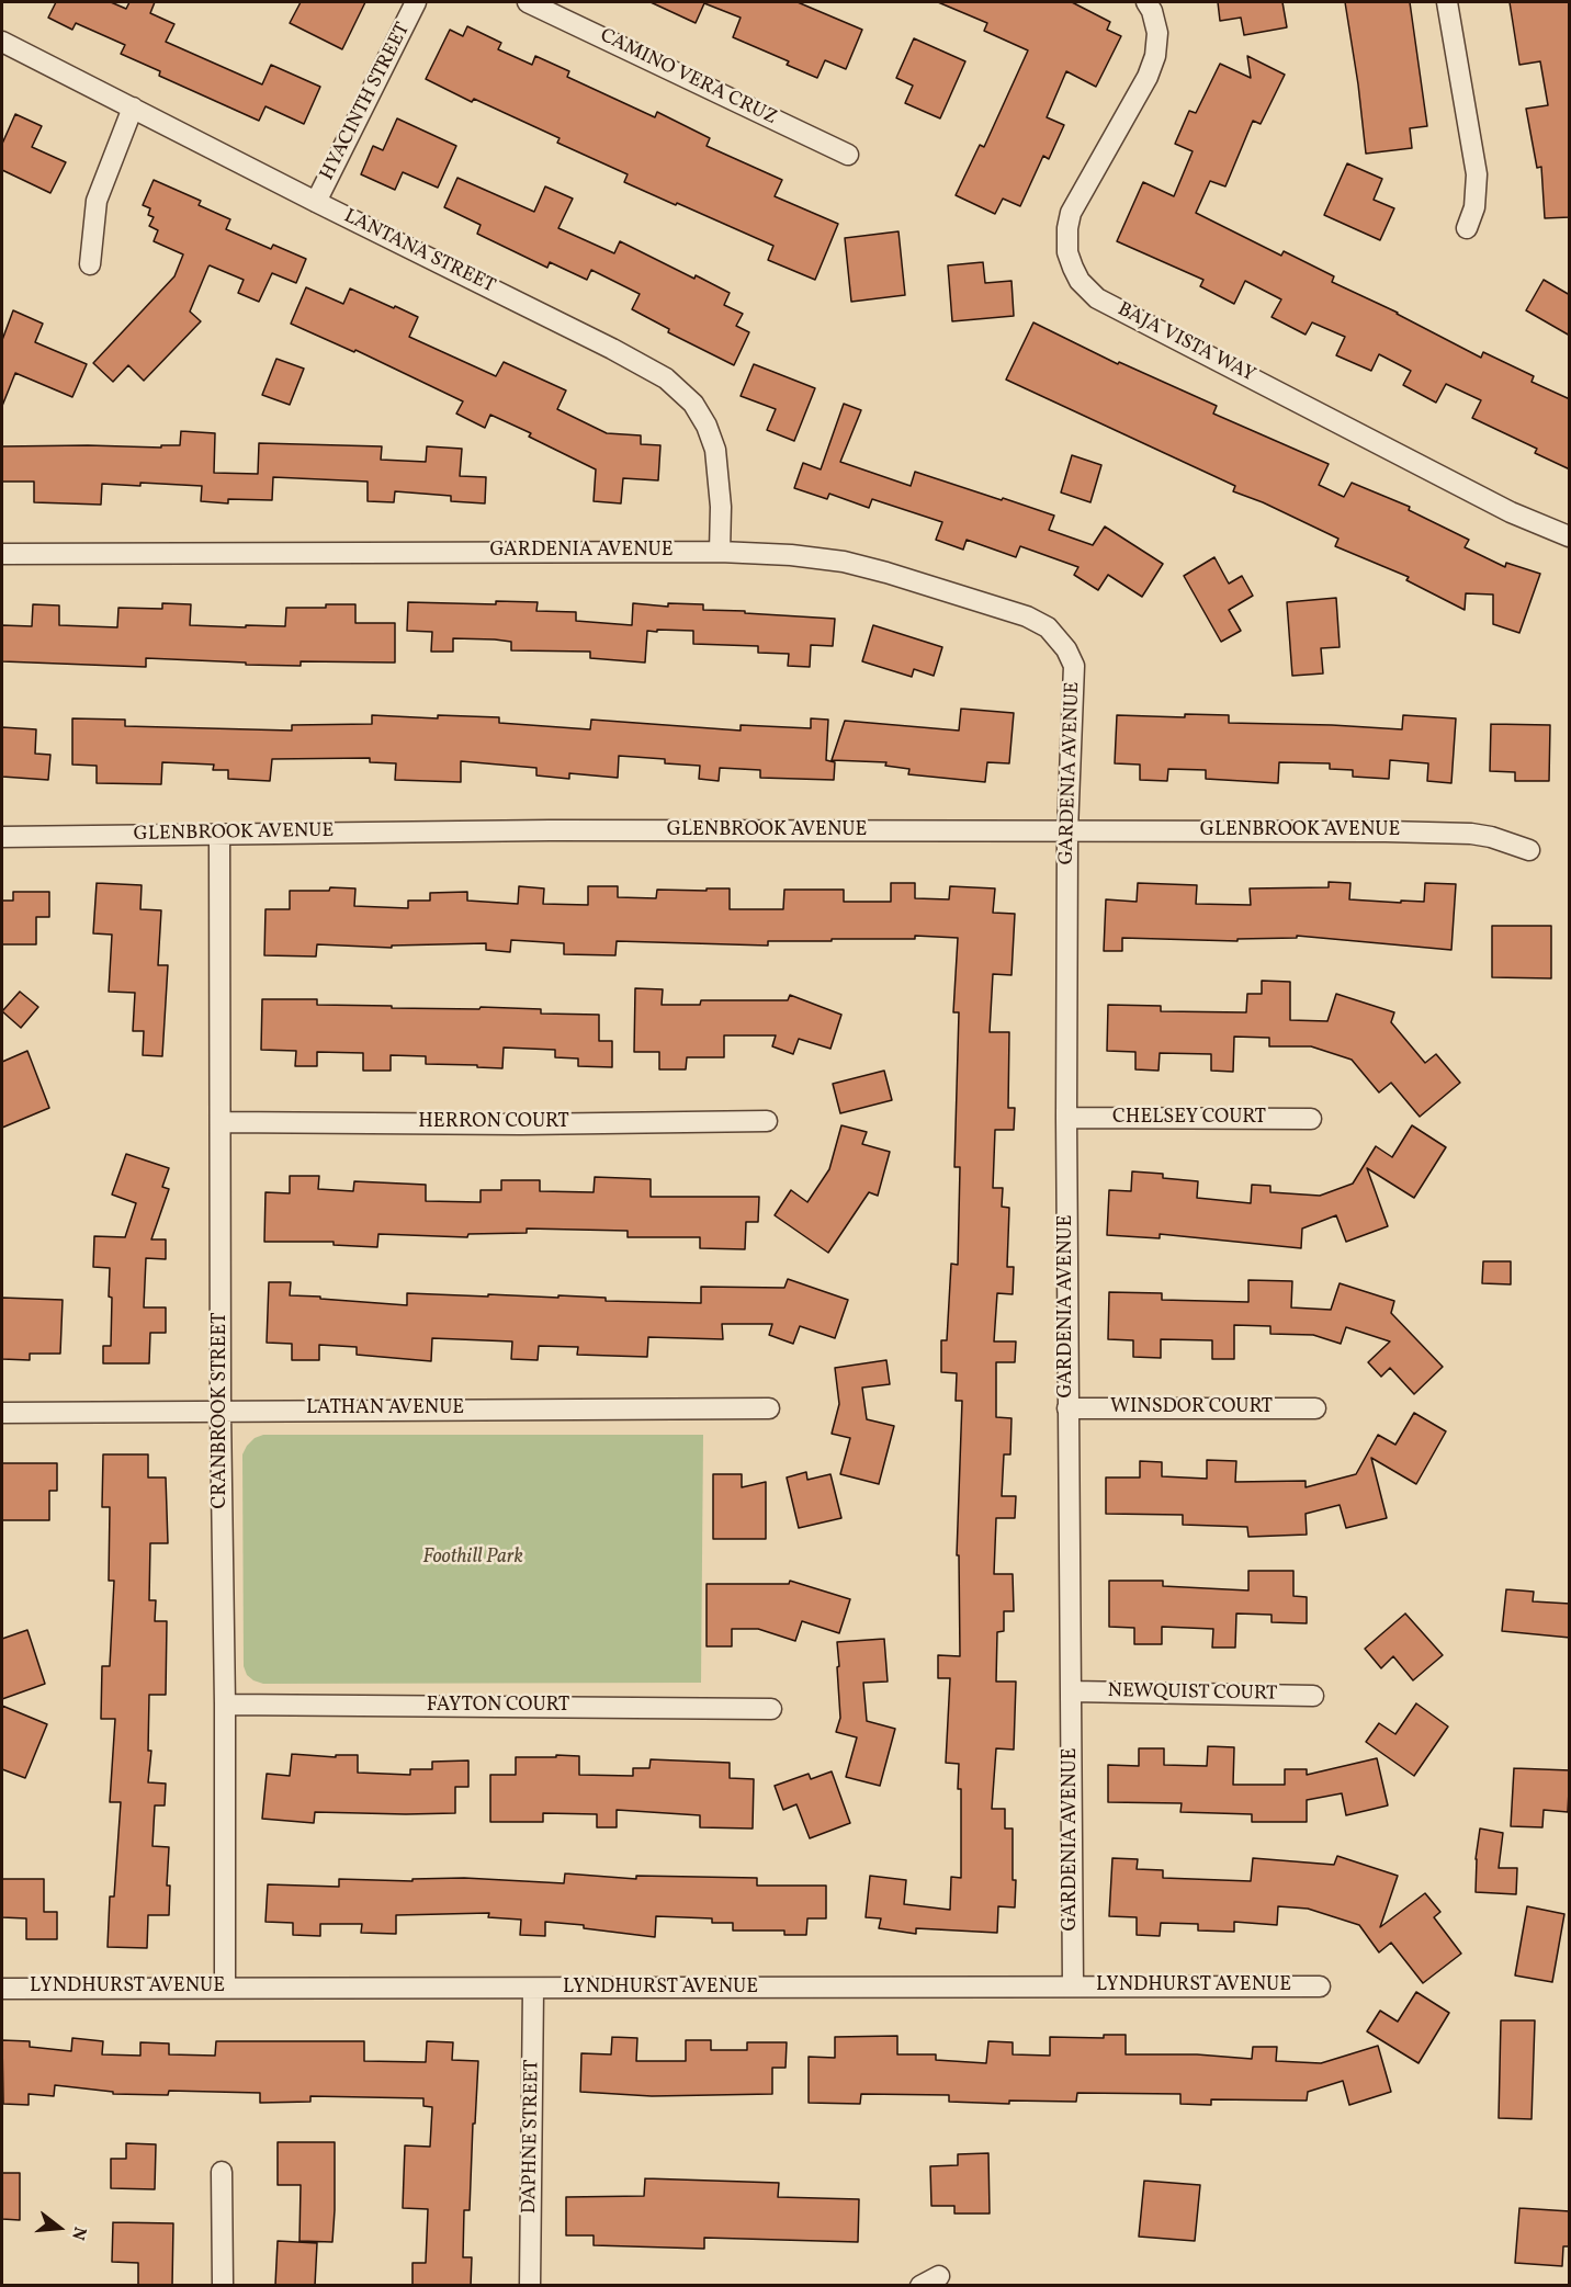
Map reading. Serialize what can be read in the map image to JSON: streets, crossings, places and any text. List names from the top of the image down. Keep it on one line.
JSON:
{"streets":{"street":["CAMINO VERA CRUZ","HYACINTH STREET","LANTANA STREET","BAJA VISTA WAY","GARDENIA AVENUE","GLENBROOK AVENUE","CHELSEY COURT","HERRON COURT","WINSDOR COURT","LATHAN AVENUE","CRANBROOK STREET","NEWQUIST COURT","FAYTON COURT","LYNDHURST AVENUE","DAPHNE STREET"]},"crossings":[["HYACINTH STREET","LANTANA STREET"],["LANTANA STREET","GARDENIA AVENUE"],["GARDENIA AVENUE","GLENBROOK AVENUE"],["GARDENIA AVENUE","CHELSEY COURT"],["GARDENIA AVENUE","WINSDOR COURT"],["GARDENIA AVENUE","NEWQUIST COURT"],["GARDENIA AVENUE","LYNDHURST AVENUE"],["GLENBROOK AVENUE","CRANBROOK STREET"],["HERRON COURT","CRANBROOK STREET"],["LATHAN AVENUE","CRANBROOK STREET"],["CRANBROOK STREET","FAYTON COURT"],["CRANBROOK STREET","LYNDHURST AVENUE"],["LYNDHURST AVENUE","DAPHNE STREET"]],"parks":["Foothill Park"],"north":"right"}
